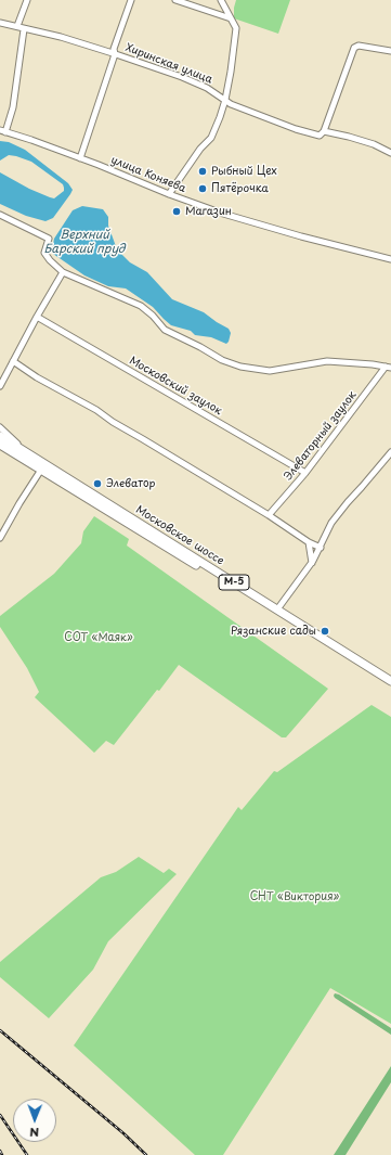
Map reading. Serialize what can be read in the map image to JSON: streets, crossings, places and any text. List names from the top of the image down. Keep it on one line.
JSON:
{"streets":{"highway":["Московское шоссе","М-5"],"street":["Хиринская улица","улица Коняева","Московский заулок","Элеваторный заулок"]},"crossings":[["Московский заулок","Элеваторный заулок"]],"water":["Верхний Барский пруд"],"parks":["СОТ «Маяк»","СНТ «Виктория»"],"places":["Рыбный Цех","Пятёрочка","Магазин","Элеватор","Рязанские сады"],"north":"bottom"}
